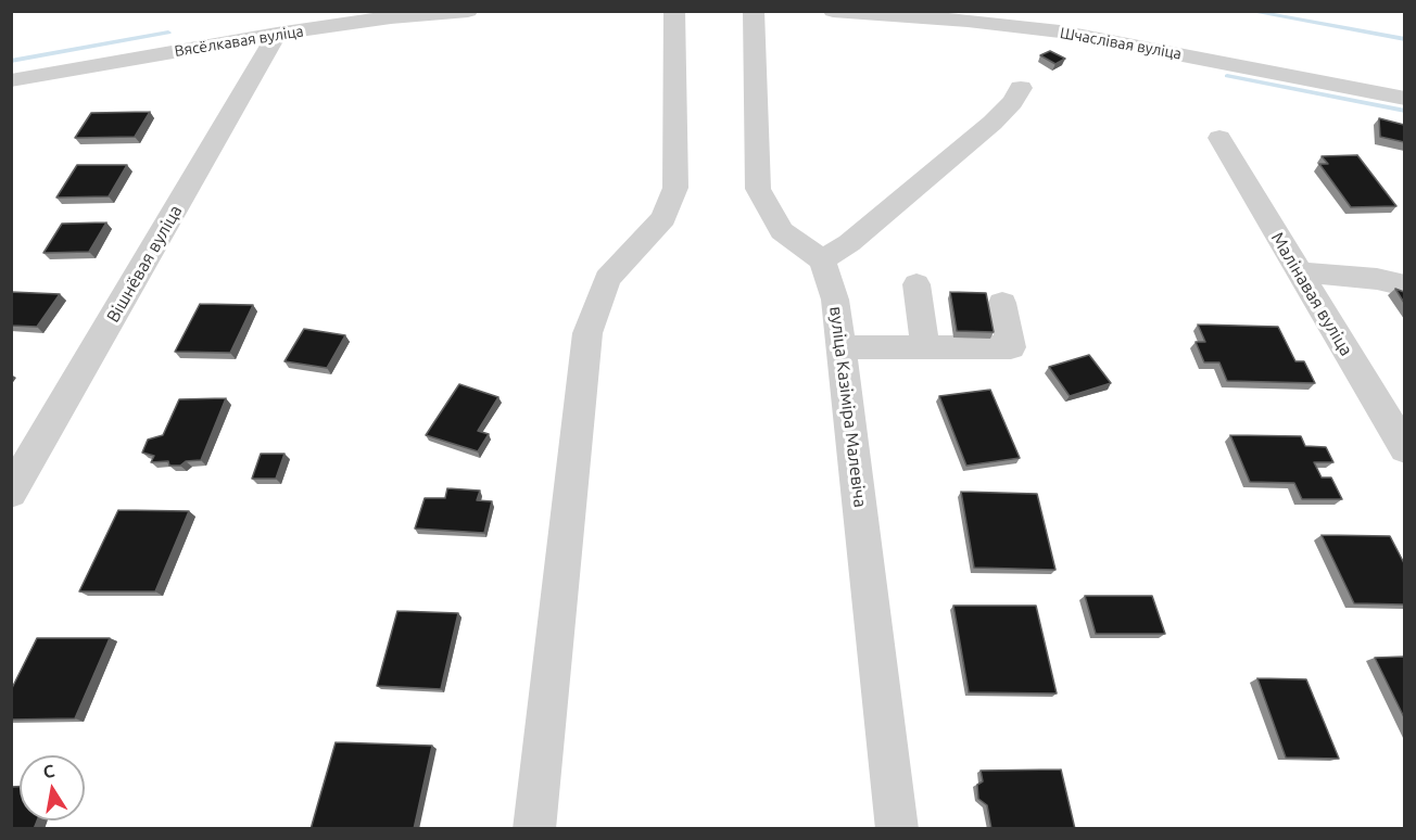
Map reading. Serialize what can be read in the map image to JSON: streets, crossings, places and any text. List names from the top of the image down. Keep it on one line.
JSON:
{"streets":{"street":["Вясёлкавая вуліца","Шчаслівая вуліца","Вішнёвая вуліца","Малінавая вуліца","вуліца Казіміра Малевіча"]},"crossings":[["Вясёлкавая вуліца","Вішнёвая вуліца"]],"north":"top"}
